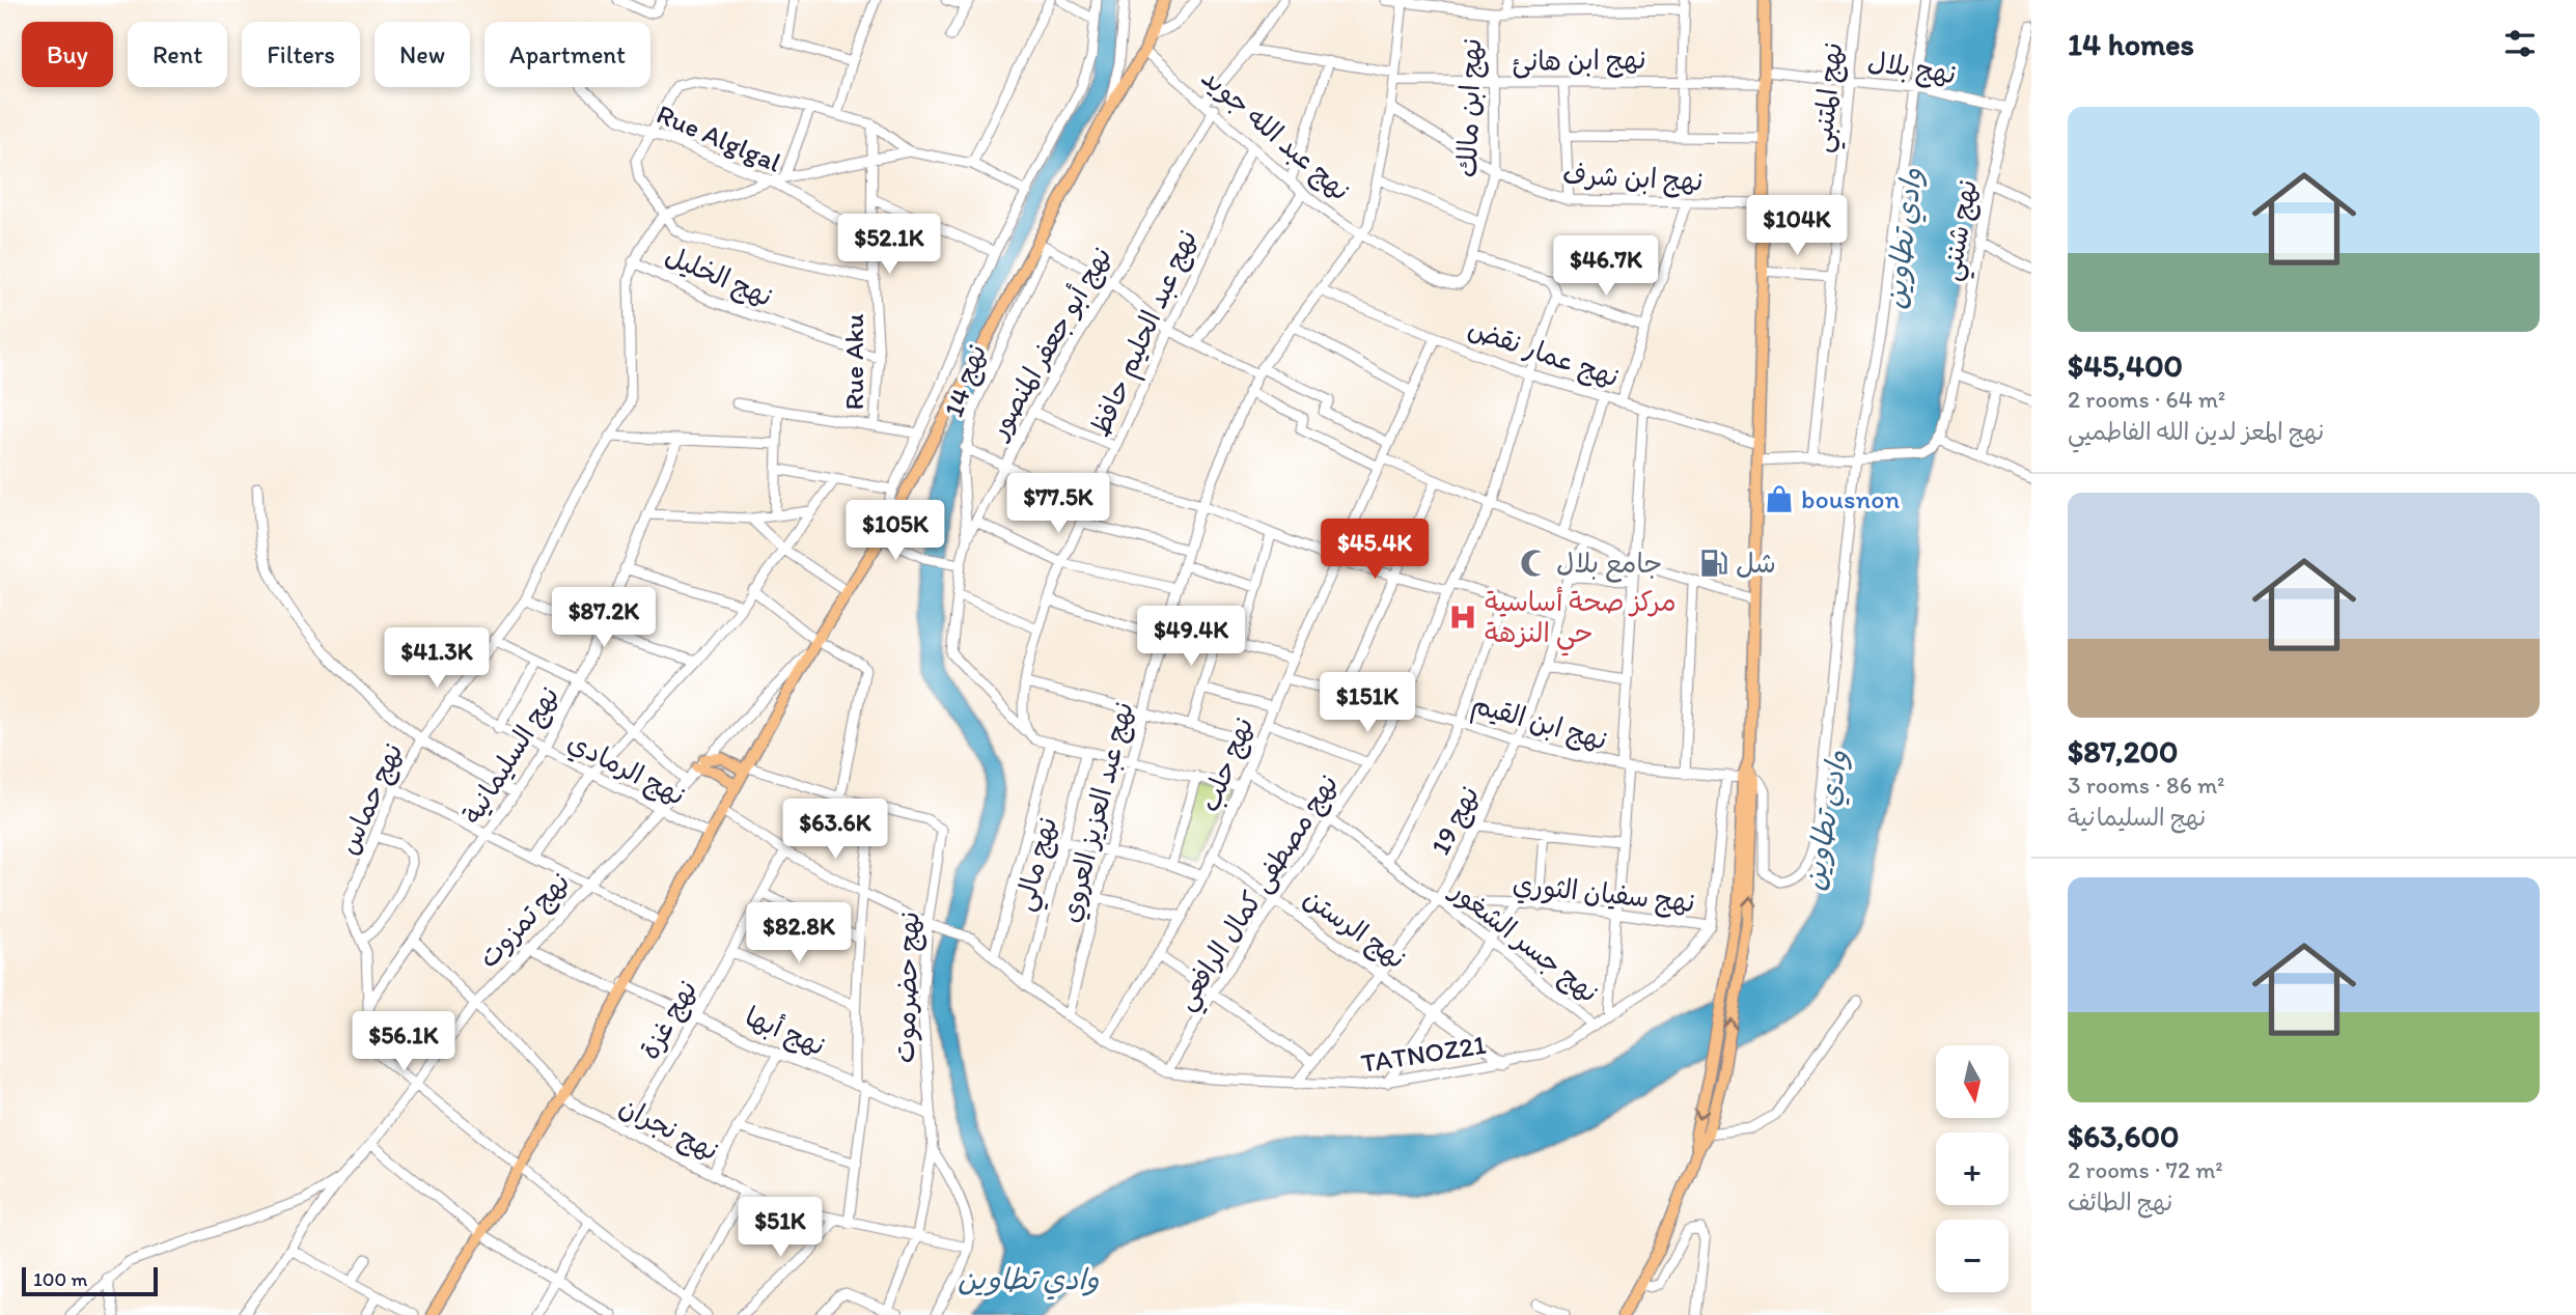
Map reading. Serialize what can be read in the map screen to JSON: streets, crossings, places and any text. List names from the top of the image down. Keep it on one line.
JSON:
{"streets":{"street":["نهج ابن هانئ","نهج بلال","نهج المتنبي","نهج ابن مالك","نهج عبد الله جويد","Rue Alglgal","نهج ابن شرف","نهج شنني","نهج الخليل","نهج عبد الحليم حافظ","نهج أبو جعفر المنصور","نهج عمار نقض","Rue Aku","نهج 14","نهج ابن القيم","نهج السليمانية","نهج حلب","نهج الرمادي","نهج حماس","نهج عبد العزيز العروي","نهج 19","نهج مالي","نهج مصطفى كمال الرافعي","نهج سفيان الثوري","نهج تمزوت","نهج الرستن","نهج جسر الشغور","نهج حضرموت","نهج غزة","نهج أبها","TATNOZ21","نهج نجران"]},"crossings":[["نهج ابن هانئ","نهج بلال"],["نهج ابن هانئ","نهج ابن مالك"],["نهج بلال","نهج المتنبي"],["نهج بلال","نهج شنني"],["نهج ابن مالك","نهج عبد الله جويد"],["نهج ابن مالك","نهج ابن شرف"],["نهج عبد الله جويد","نهج عبد الحليم حافظ"],["نهج عبد الله جويد","نهج أبو جعفر المنصور"],["نهج عبد الله جويد","نهج عبد العزيز العروي"],["Rue Alglgal","Rue Aku"],["نهج الخليل","Rue Aku"],["نهج الخليل","نهج حماس"],["نهج عبد الحليم حافظ","نهج أبو جعفر المنصور"],["نهج أبو جعفر المنصور","نهج 14"],["نهج عمار نقض","نهج حلب"],["نهج عمار نقض","نهج عبد العزيز العروي"],["نهج عمار نقض","نهج مصطفى كمال الرافعي"],["نهج ابن القيم","نهج حلب"],["نهج ابن القيم","نهج 19"],["نهج ابن القيم","نهج مصطفى كمال الرافعي"],["نهج السليمانية","نهج الرمادي"],["نهج السليمانية","نهج حماس"],["نهج السليمانية","نهج تمزوت"],["نهج السليمانية","نهج نجران"],["نهج حلب","نهج الرستن"],["نهج حلب","نهج جسر الشغور"],["نهج حلب","TATNOZ21"],["نهج الرمادي","نهج حماس"],["نهج الرمادي","نهج تمزوت"],["نهج عبد العزيز العروي","TATNOZ21"],["نهج 19","نهج الرستن"],["نهج 19","نهج جسر الشغور"],["نهج 19","TATNOZ21"],["نهج مالي","TATNOZ21"],["نهج مصطفى كمال الرافعي","نهج الرستن"],["نهج مصطفى كمال الرافعي","نهج جسر الشغور"],["نهج مصطفى كمال الرافعي","TATNOZ21"],["نهج سفيان الثوري","نهج جسر الشغور"],["نهج سفيان الثوري","TATNOZ21"],["نهج تمزوت","نهج أبها"],["نهج تمزوت","نهج نجران"],["نهج الرستن","TATNOZ21"],["نهج جسر الشغور","TATNOZ21"],["نهج حضرموت","نهج أبها"],["نهج حضرموت","TATNOZ21"],["نهج حضرموت","نهج نجران"],["نهج غزة","نهج أبها"],["نهج غزة","نهج نجران"]],"water":["وادي تطاوين"],"places":{"shop":["bousnon"],"mosque":["جامع بلال"],"fuel station":["شل"],"hospital":["مركز صحة أساسية حي النزهة"]},"scale_bar":"100 m","north":"bottom","page":{"heading":"14 homes","chip":["Buy","Rent","Filters","New","Apartment"],"list":[{"name":"$45,400","note":"2 rooms · 64 m² · نهج المعز لدين الله الفاطميي"},{"name":"$87,200","note":"3 rooms · 86 m² · نهج السليمانية"},{"name":"$63,600","note":"2 rooms · 72 m² · نهج الطائف"}],"price":["$104K","$52.1K","$46.7K","$77.5K","$105K","$45.4K","$87.2K","$49.4K","$41.3K","$151K","$63.6K","$82.8K","$56.1K","$51K"],"map_buttons":["+","−"],"scale":"100 m"}}
